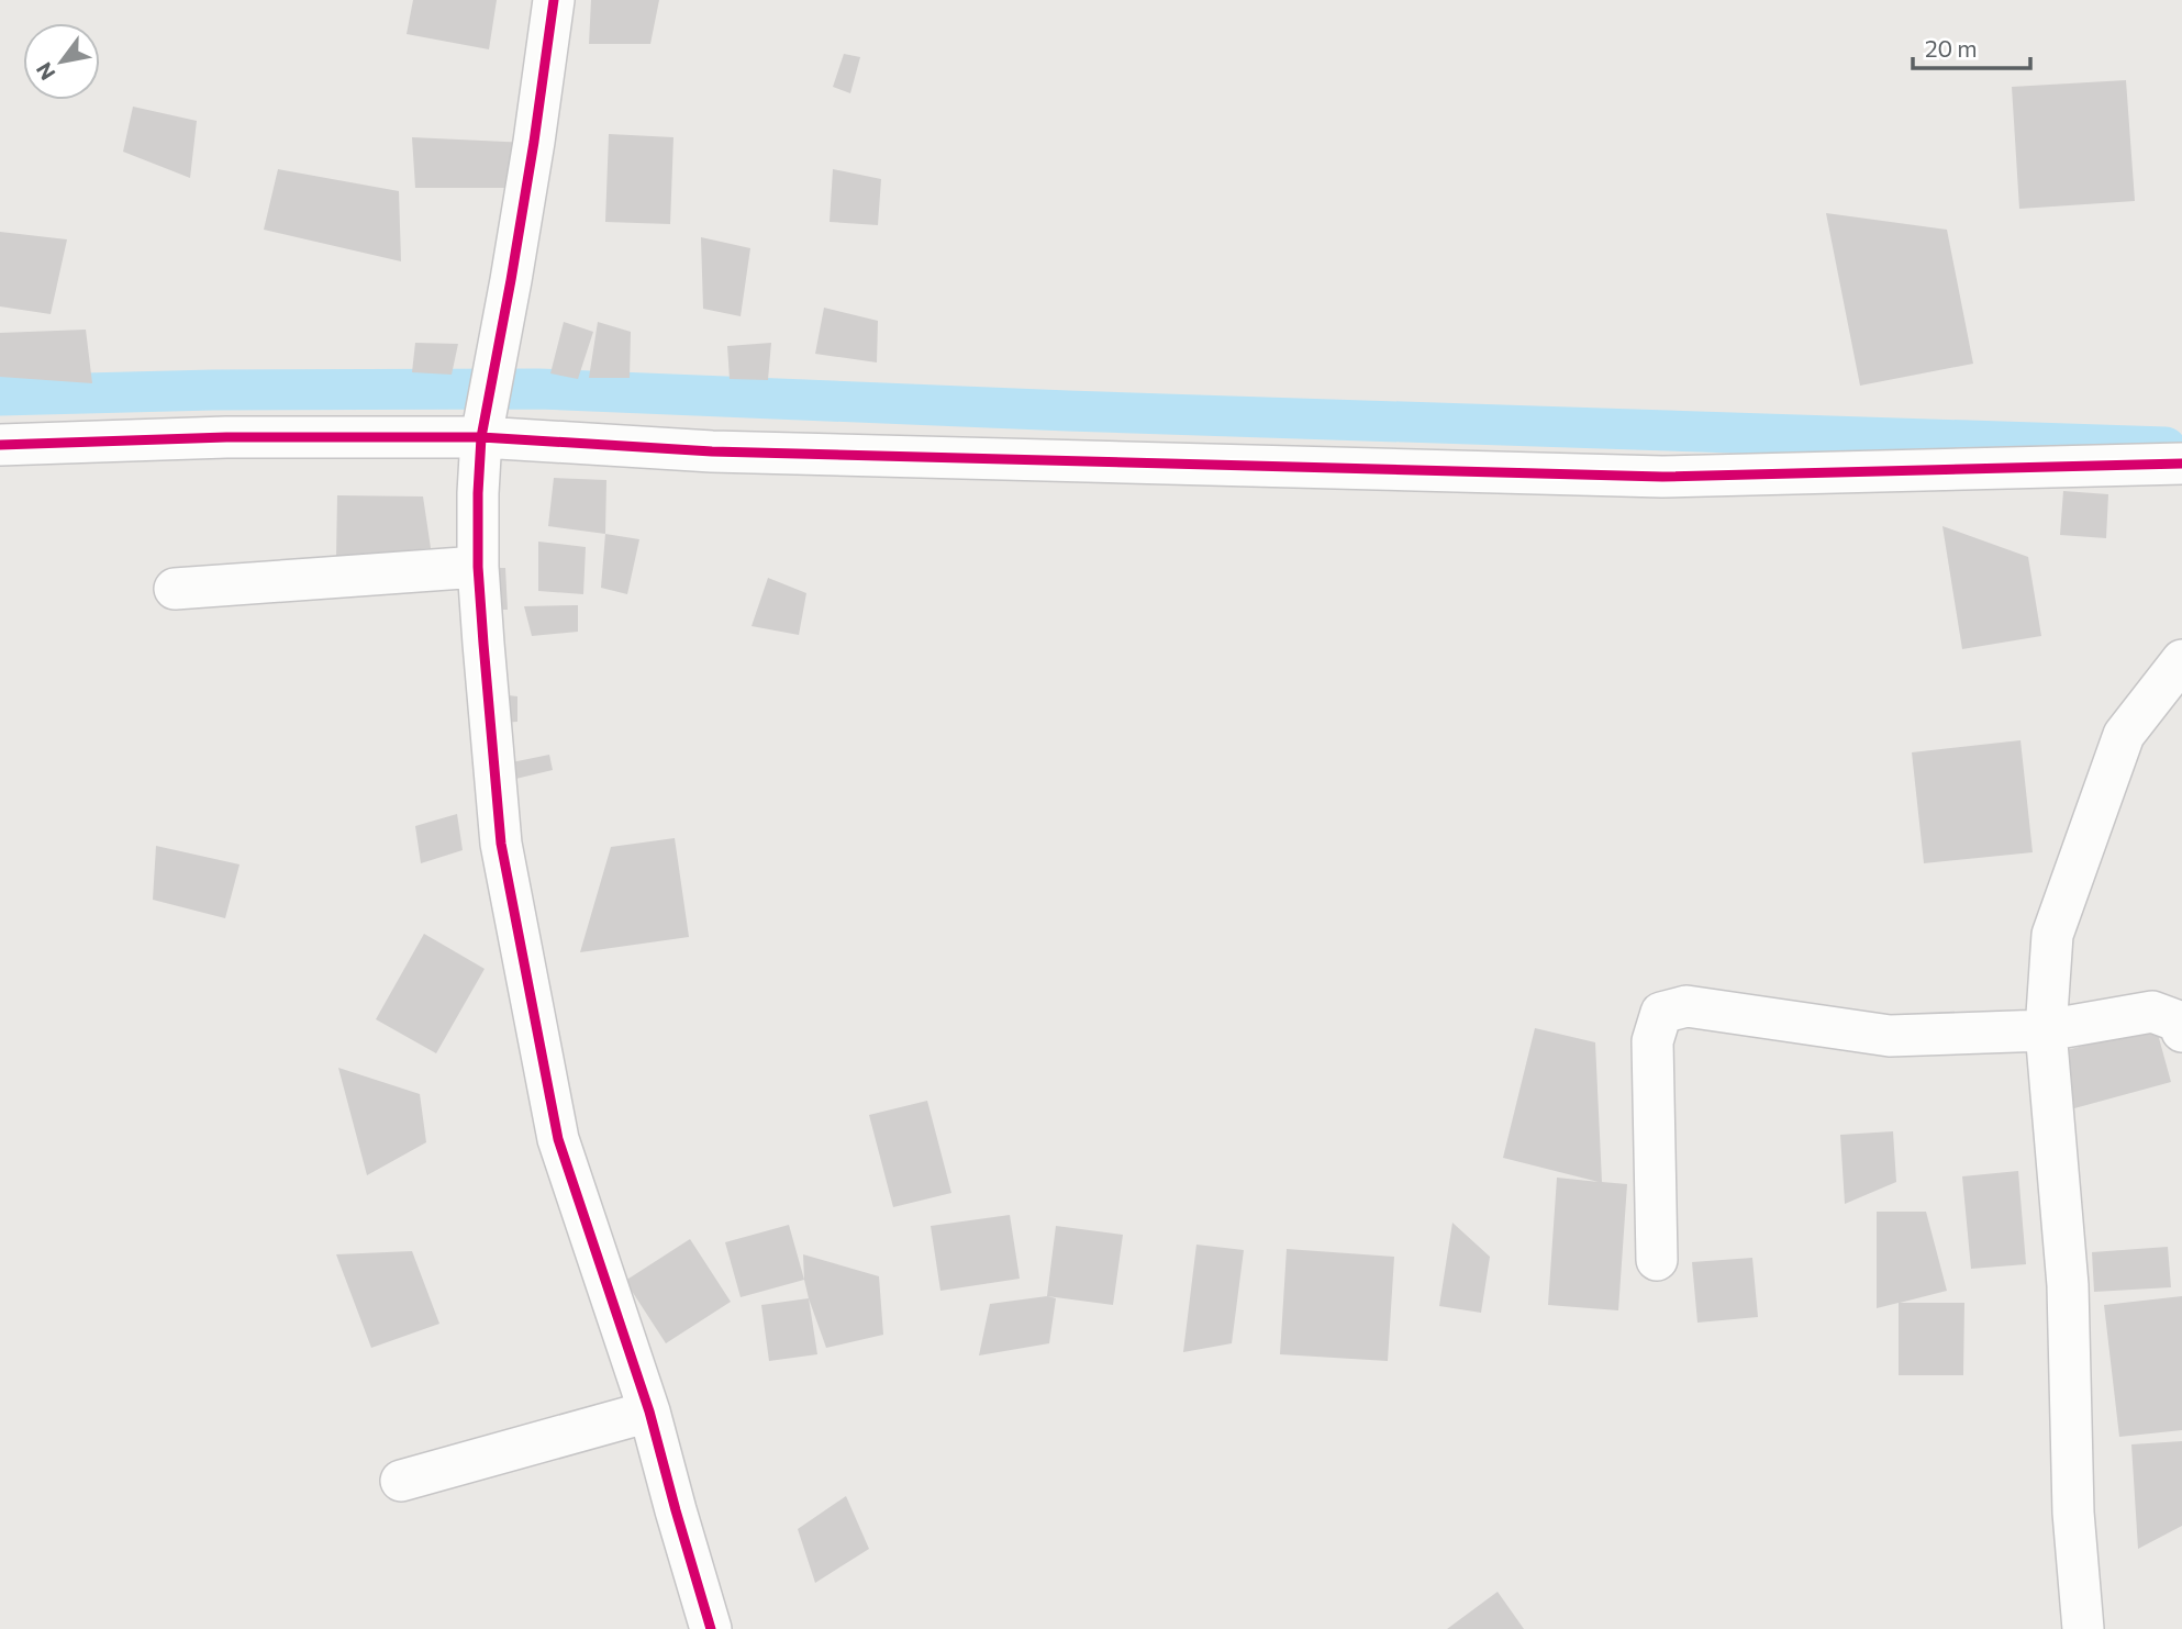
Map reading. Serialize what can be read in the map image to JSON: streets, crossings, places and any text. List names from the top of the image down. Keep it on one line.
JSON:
{"scale_bar":"20 m","north":"bottom left"}
